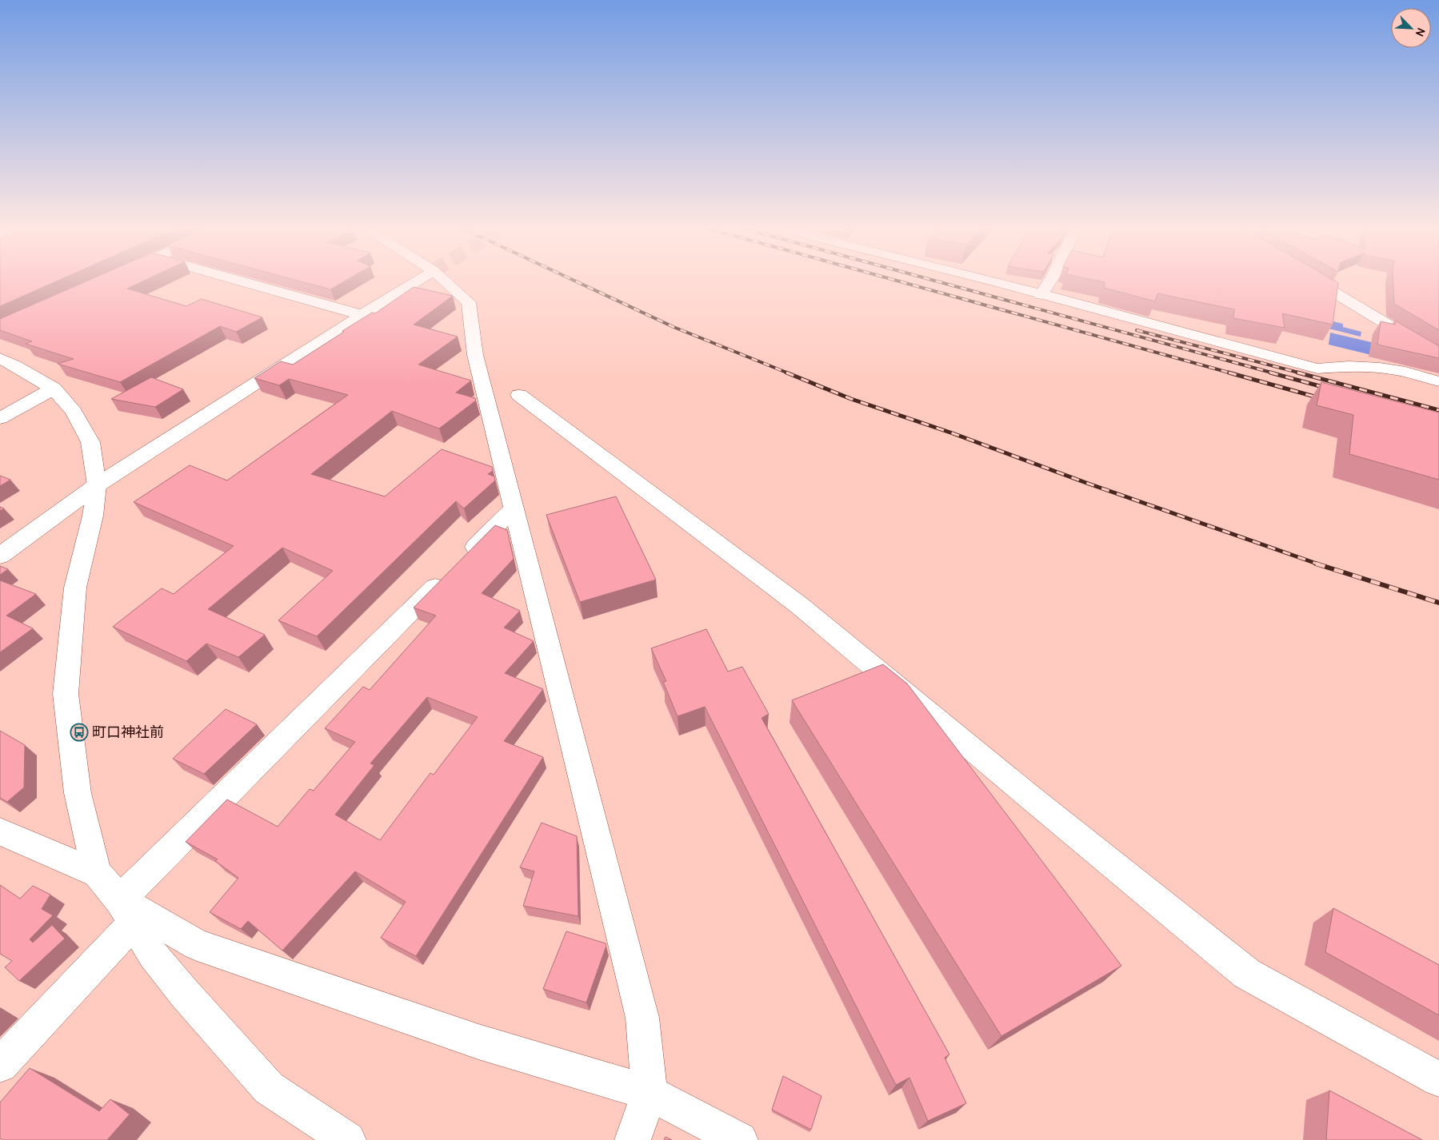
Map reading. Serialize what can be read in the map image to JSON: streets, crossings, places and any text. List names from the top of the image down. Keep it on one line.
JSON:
{"places":{"bus stop":["町口神社前"]},"north":"bottom right"}
